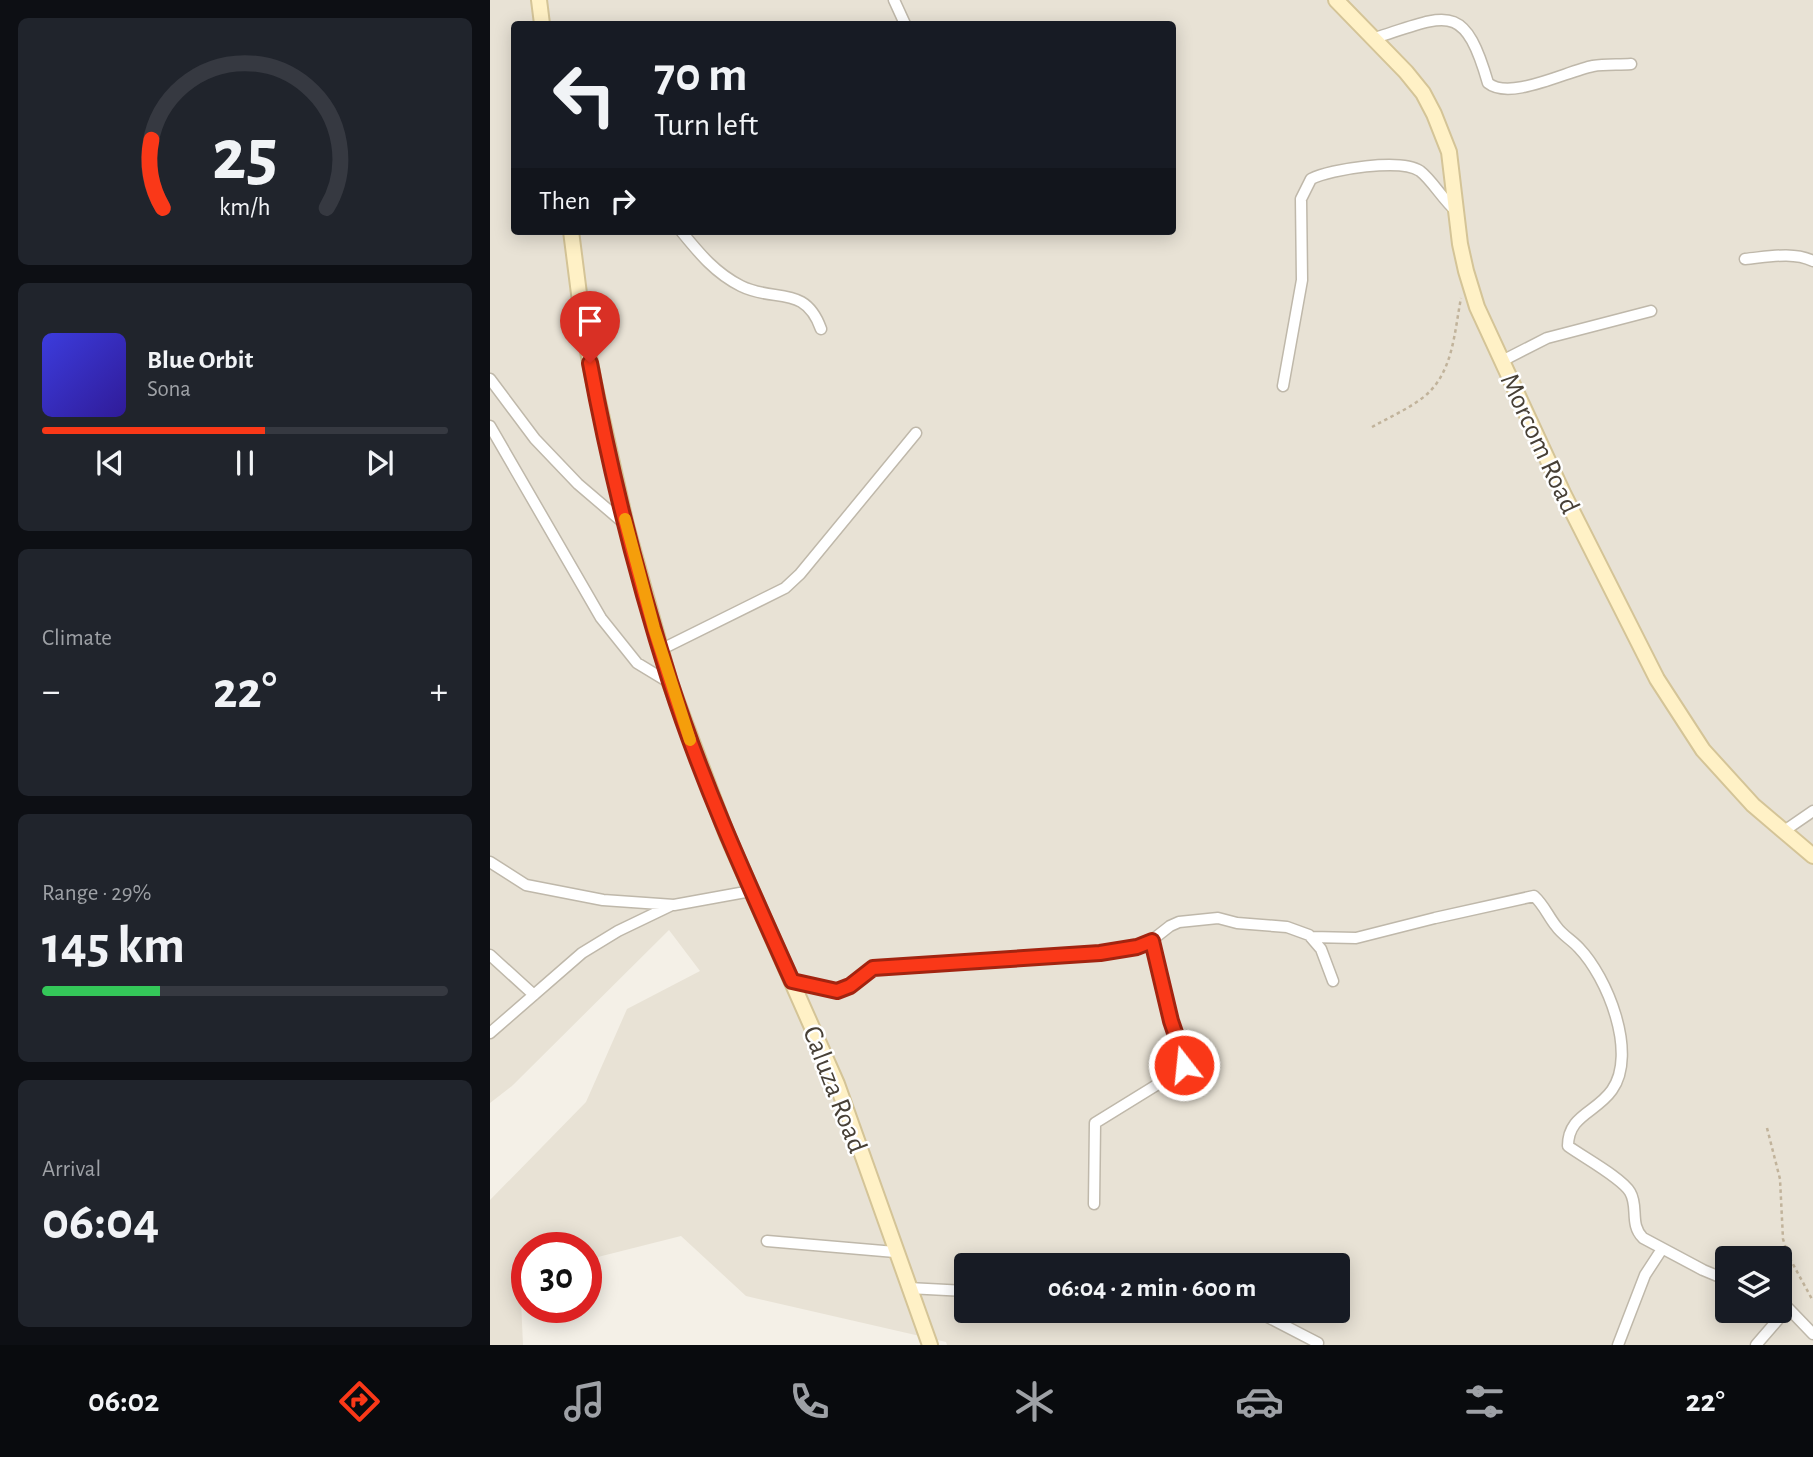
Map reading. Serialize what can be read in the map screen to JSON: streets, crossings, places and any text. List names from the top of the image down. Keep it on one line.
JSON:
{"streets":{"street":["Morcom Road","Caluza Road"]},"page":{"turn":["70 m","Turn left"],"then":"Then","song":["Blue Orbit","Sona"],"tile":["Climate",["Range · 29%","145 km"],["Arrival","06:04"]],"heat":["−","22°","+"],"limit":"30","trip":"06:04 · 2 min · 600 m","tabs":["06:02","22°"],"gauge":["25","km/h"]}}
